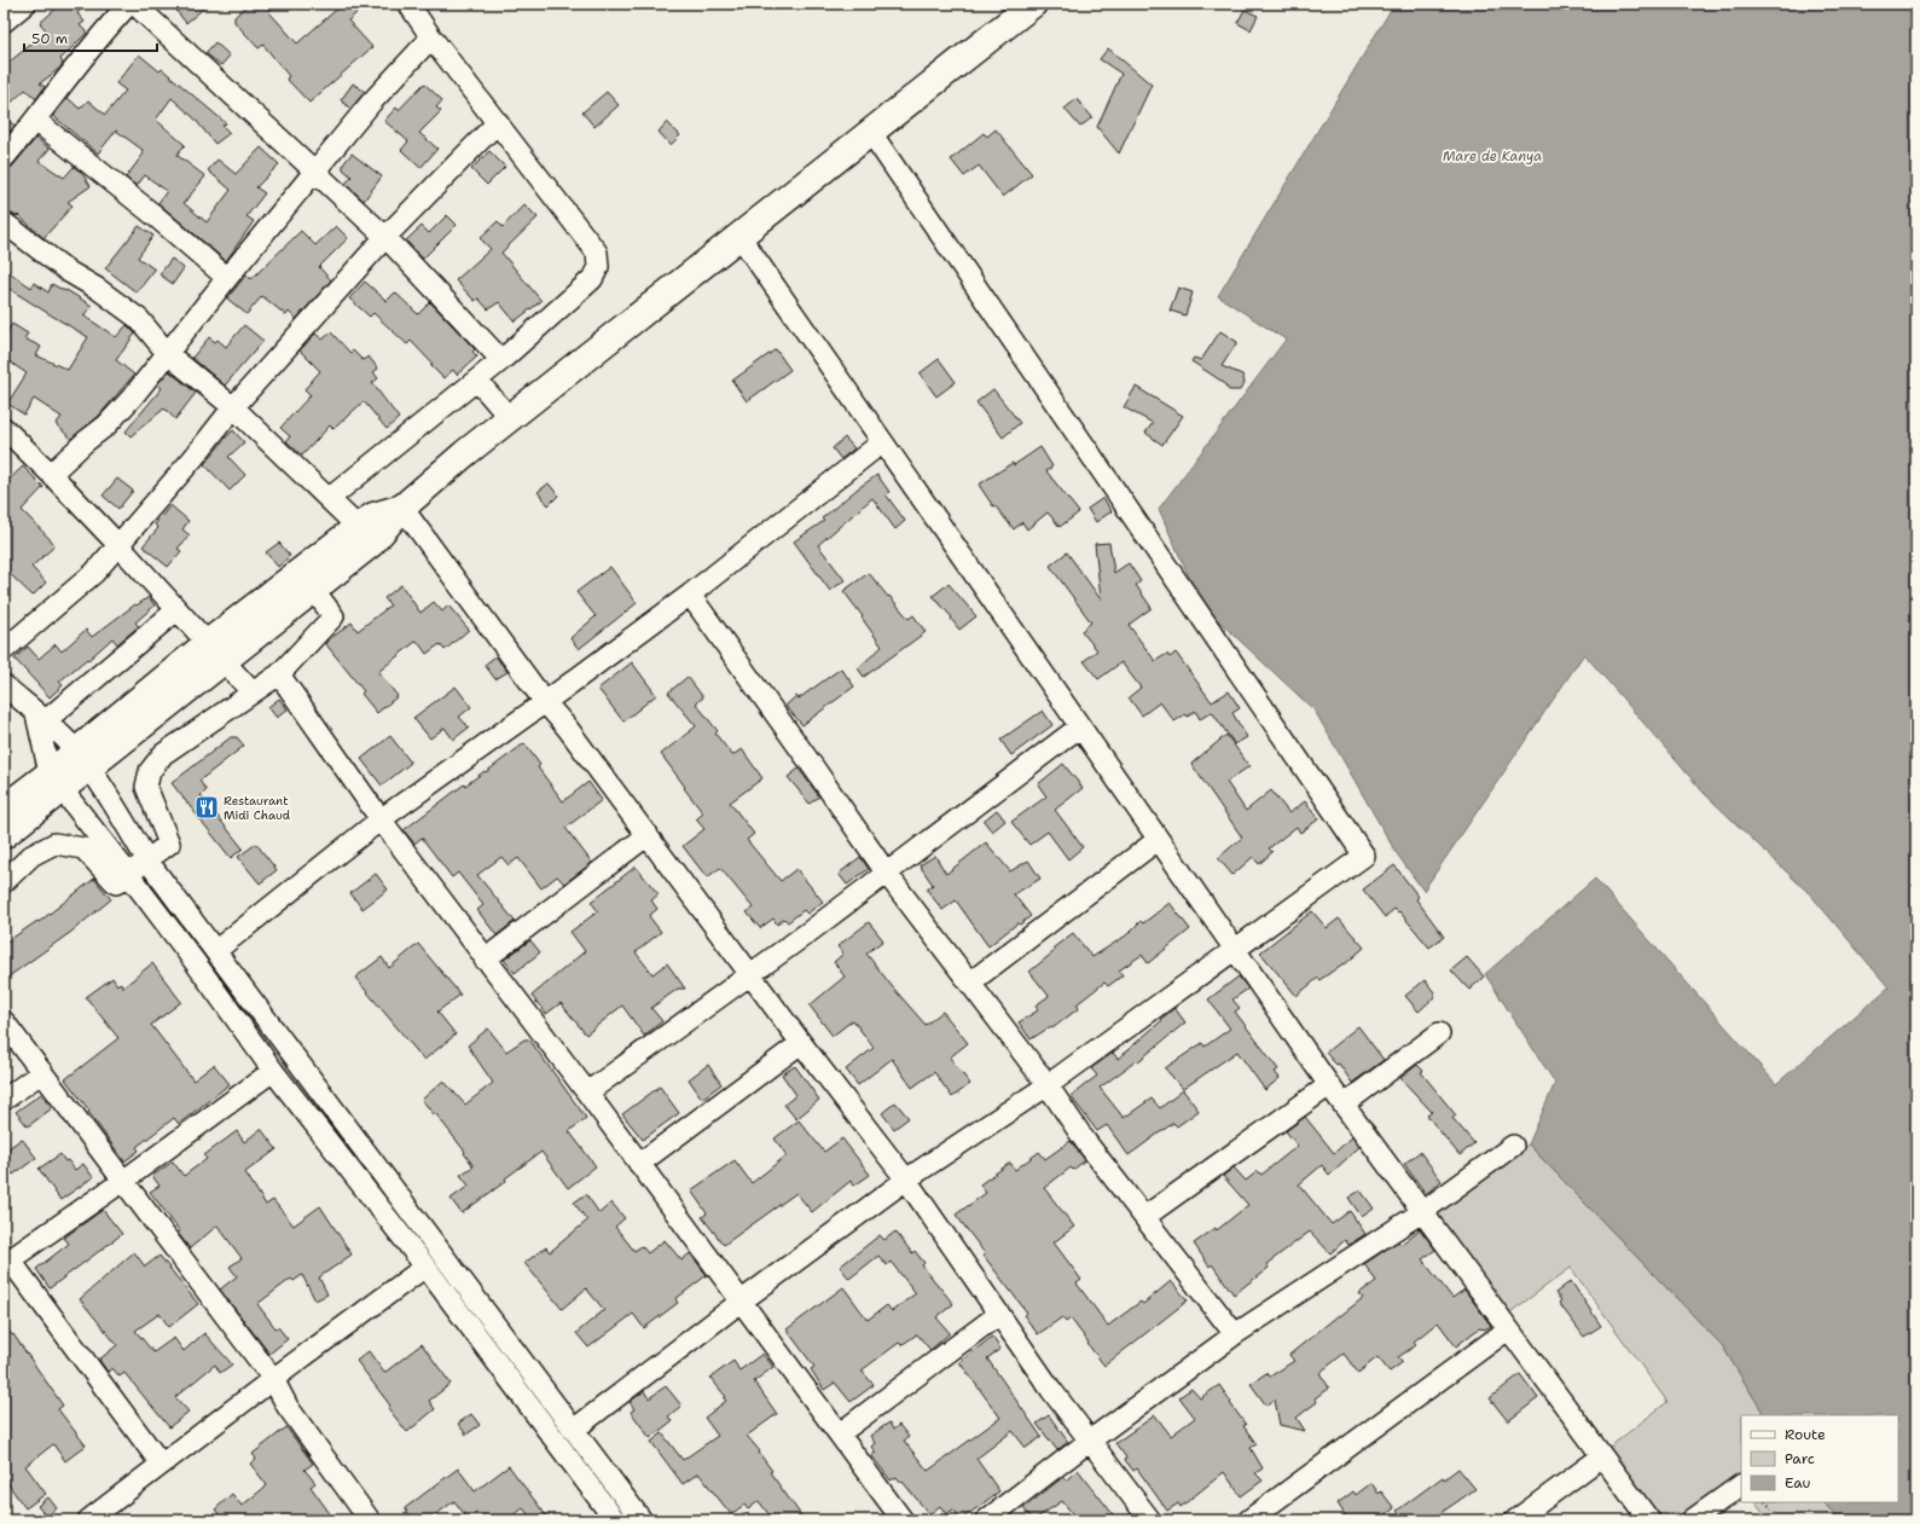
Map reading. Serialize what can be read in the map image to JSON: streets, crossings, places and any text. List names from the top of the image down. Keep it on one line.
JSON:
{"water":["Mare de Kanya"],"places":{"restaurant":["Restaurant Midi Chaud"]},"legend":["Route","Parc","Eau"],"scale_bar":"50 m"}
